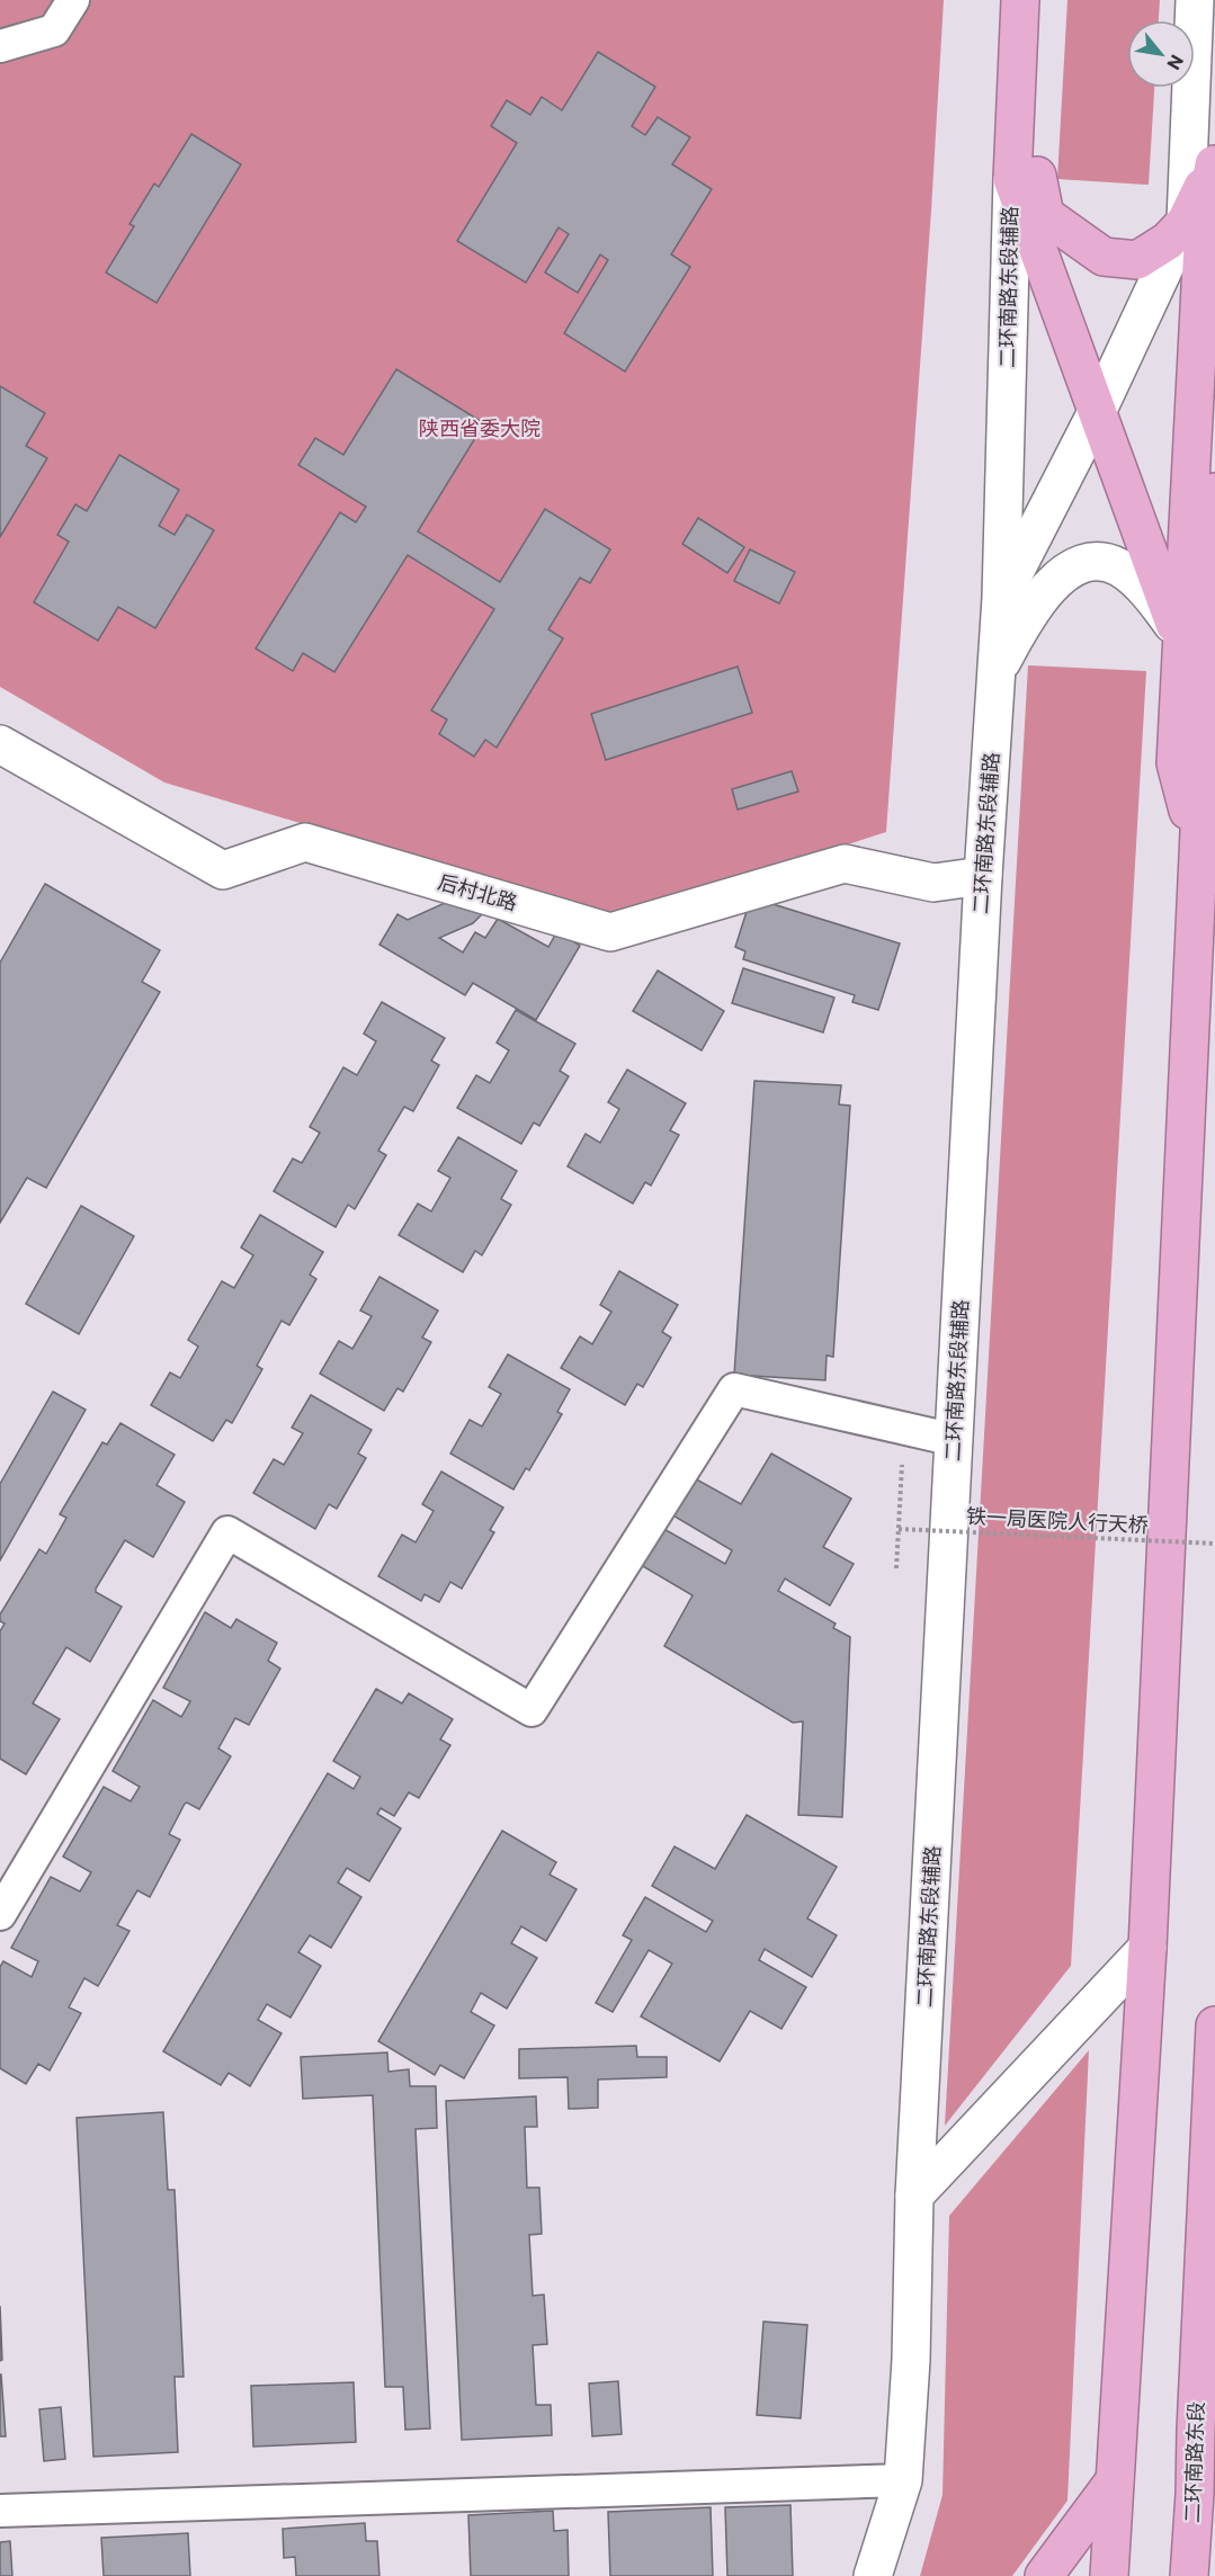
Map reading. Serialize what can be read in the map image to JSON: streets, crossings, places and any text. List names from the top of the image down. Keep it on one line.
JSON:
{"streets":{"highway":["二环南路东段"],"main road":["二环南路东段辅路","后村北路"],"path":["铁一局医院人行天桥"]},"crossings":[["二环南路东段辅路","后村北路"]],"parks":["陕西省委大院"],"north":"bottom right"}
